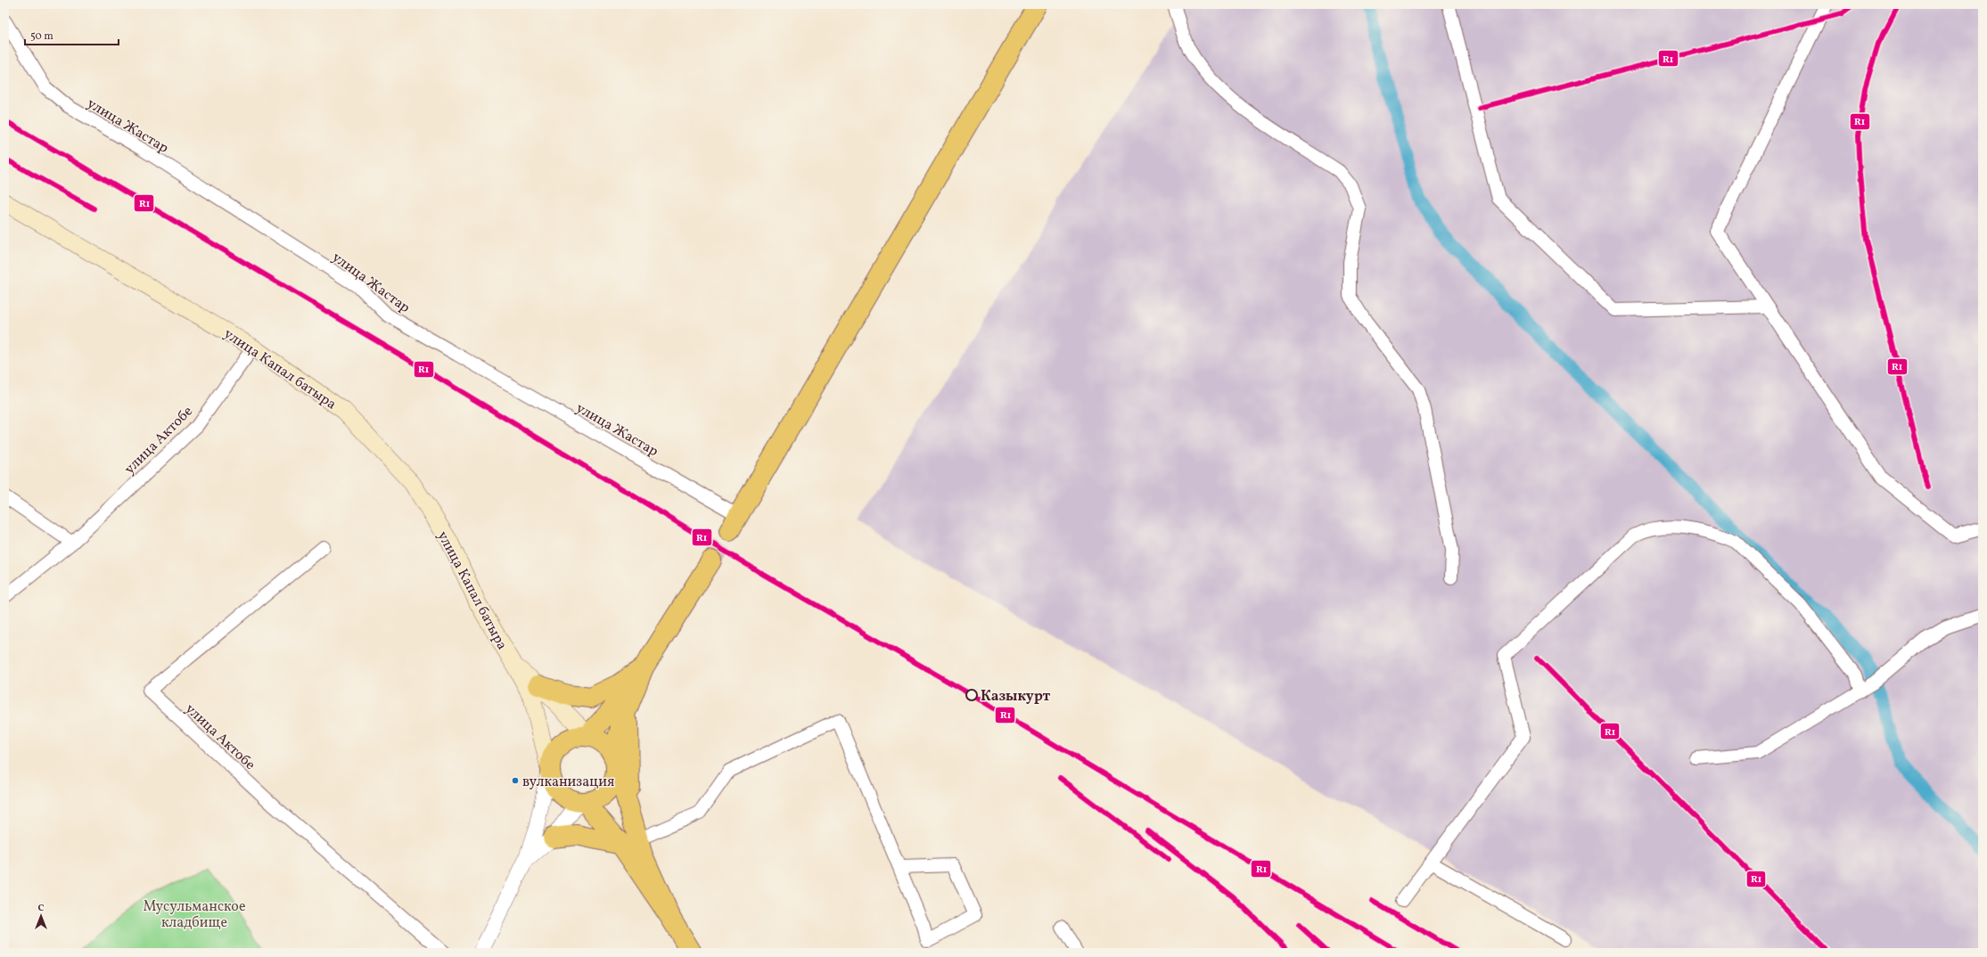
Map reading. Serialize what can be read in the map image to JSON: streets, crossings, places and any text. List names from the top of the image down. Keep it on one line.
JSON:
{"streets":{"main road":["улица Капал батыра"],"street":["улица Жастар","улица Актобе"]},"crossings":[["улица Капал батыра","улица Актобе"]],"parks":["Мусульманское кладбище"],"places":["Казыкурт","вулканизация"],"lines":["transit line R1"],"scale_bar":"50 m","north":"top"}
